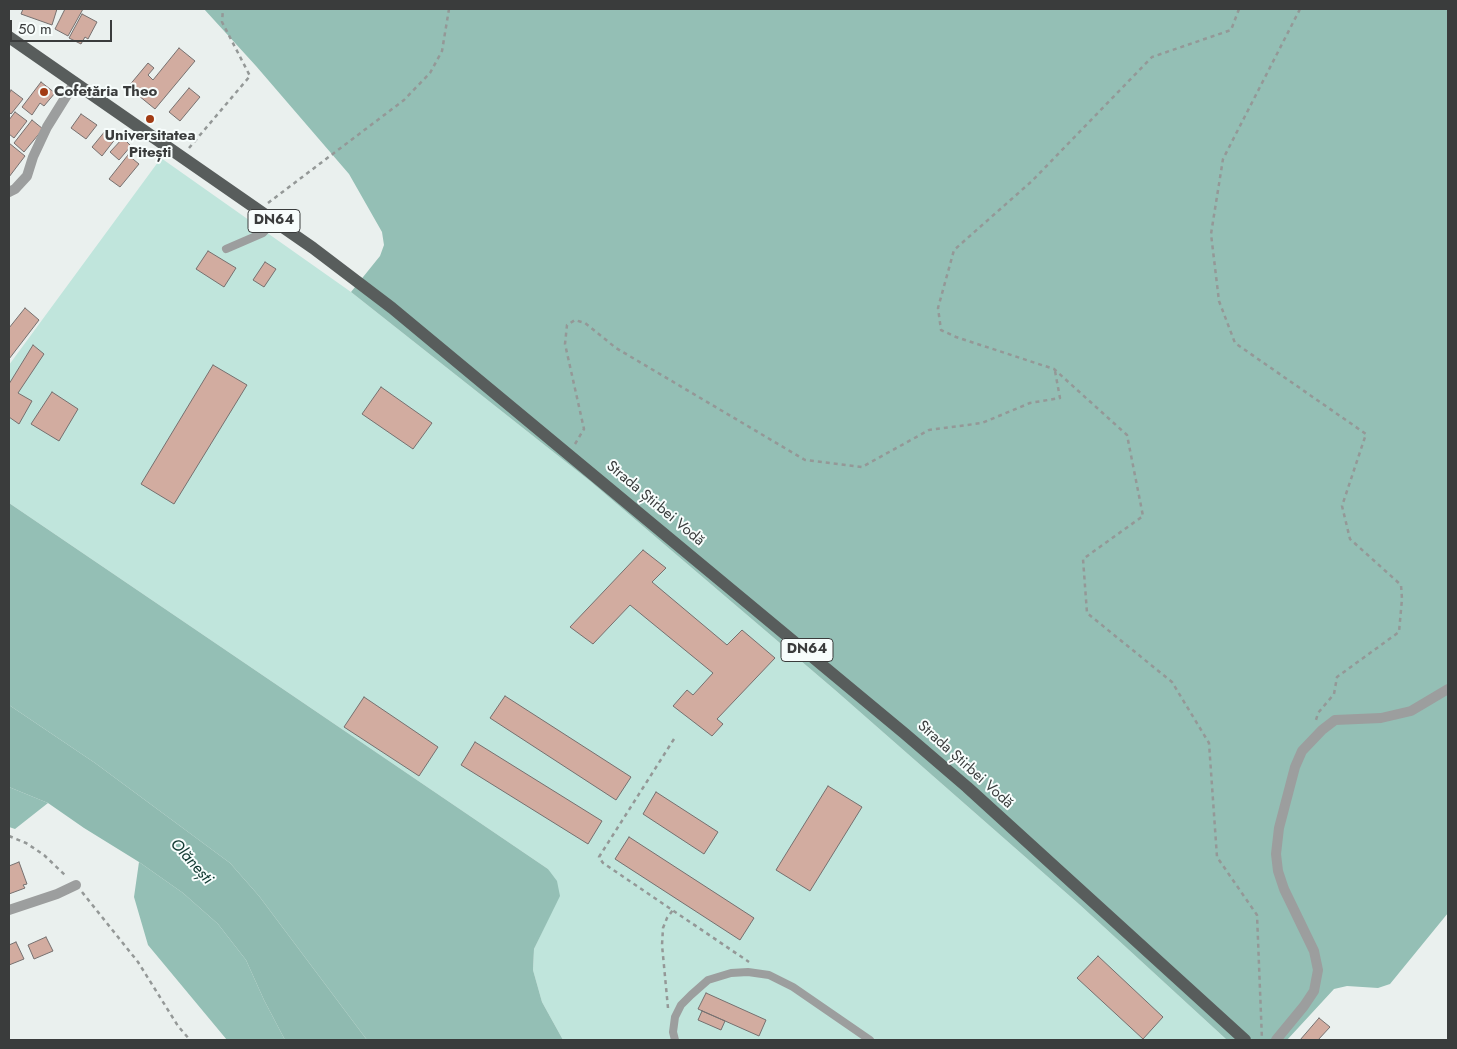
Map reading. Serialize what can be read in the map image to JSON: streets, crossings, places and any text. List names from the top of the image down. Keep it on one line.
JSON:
{"streets":{"main road":["DN64","Strada Știrbei Vodă"]},"water":["Olănești"],"places":["Cofetăria Theo","Universitatea Pitești"],"scale_bar":"50 m"}
